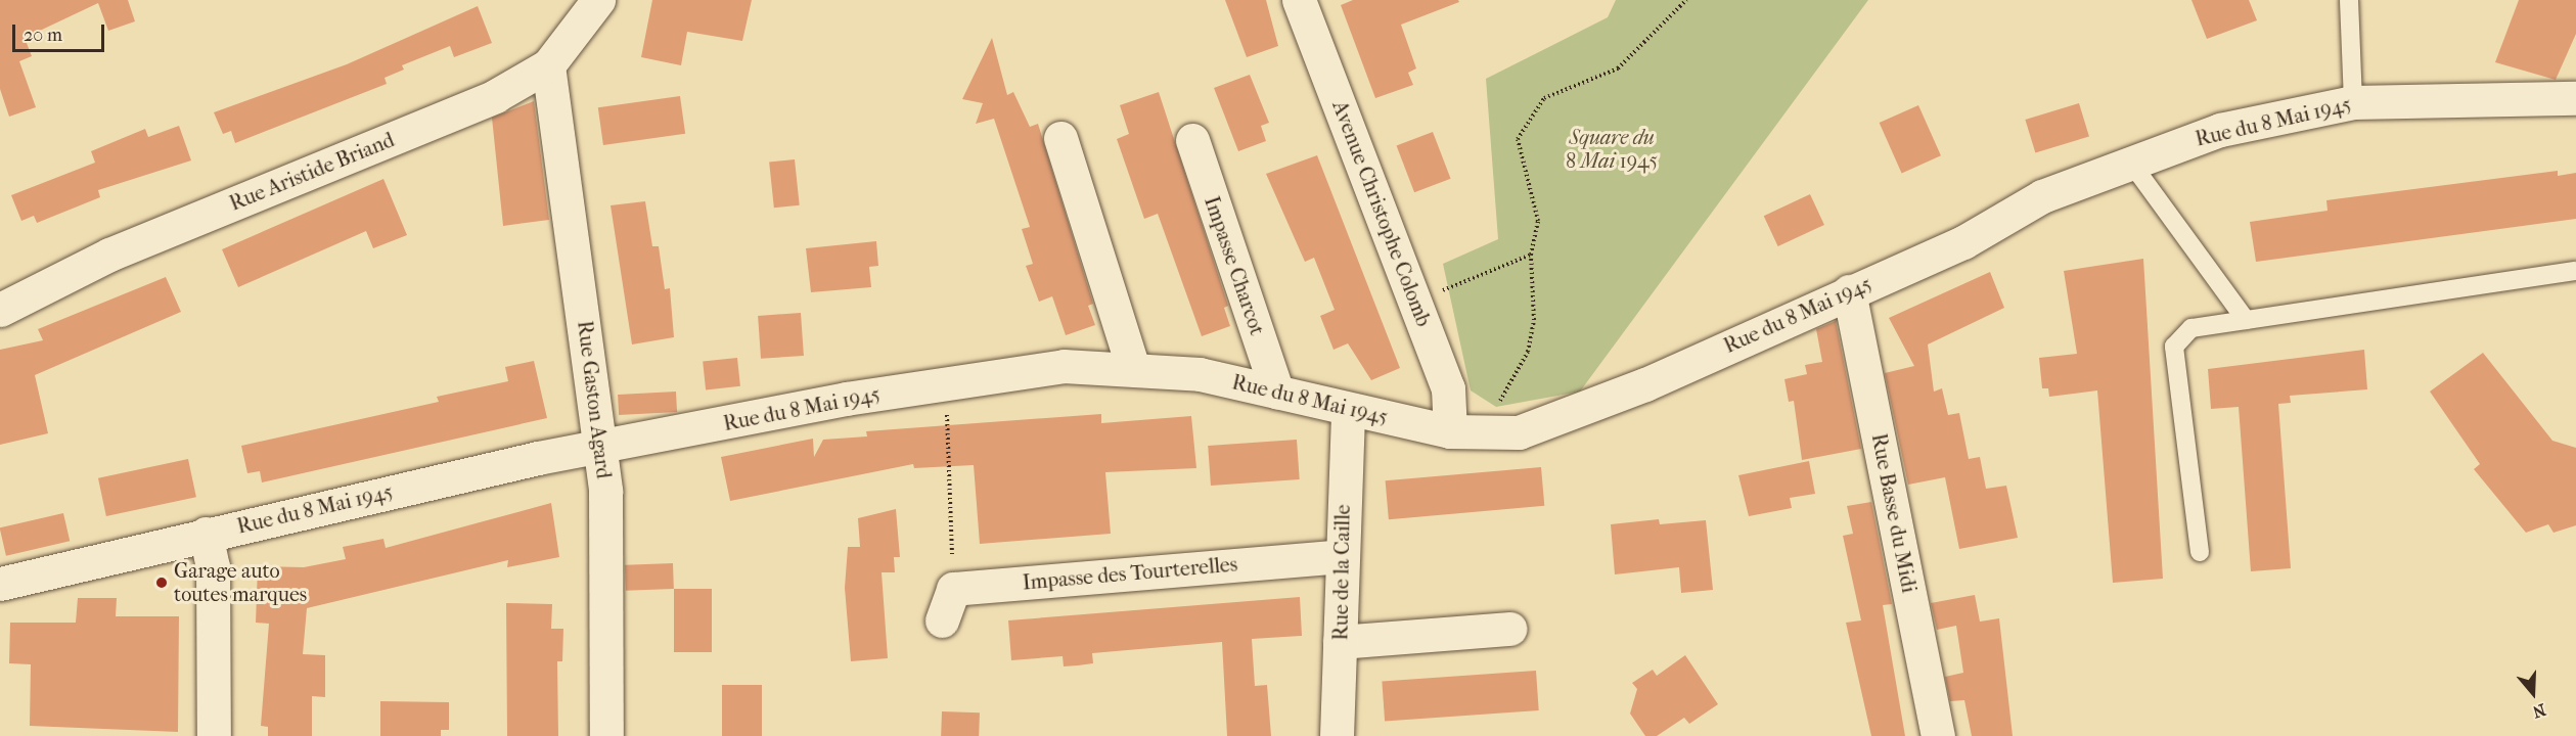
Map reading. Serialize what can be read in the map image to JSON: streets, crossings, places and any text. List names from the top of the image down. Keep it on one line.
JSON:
{"streets":{"street":["Rue du 8 Mai 1945","Rue Aristide Briand","Avenue Christophe Colomb","Impasse Charcot","Rue Gaston Agard","Rue Basse du Midi","Rue de la Caille","Impasse des Tourterelles"]},"crossings":[["Rue du 8 Mai 1945","Avenue Christophe Colomb"],["Rue du 8 Mai 1945","Impasse Charcot"],["Rue du 8 Mai 1945","Rue Gaston Agard"],["Rue du 8 Mai 1945","Rue Basse du Midi"],["Rue du 8 Mai 1945","Rue de la Caille"],["Rue Aristide Briand","Rue Gaston Agard"],["Rue de la Caille","Impasse des Tourterelles"]],"parks":["Square du 8 Mai 1945"],"places":["Garage auto toutes marques"],"scale_bar":"20 m","north":"bottom"}
